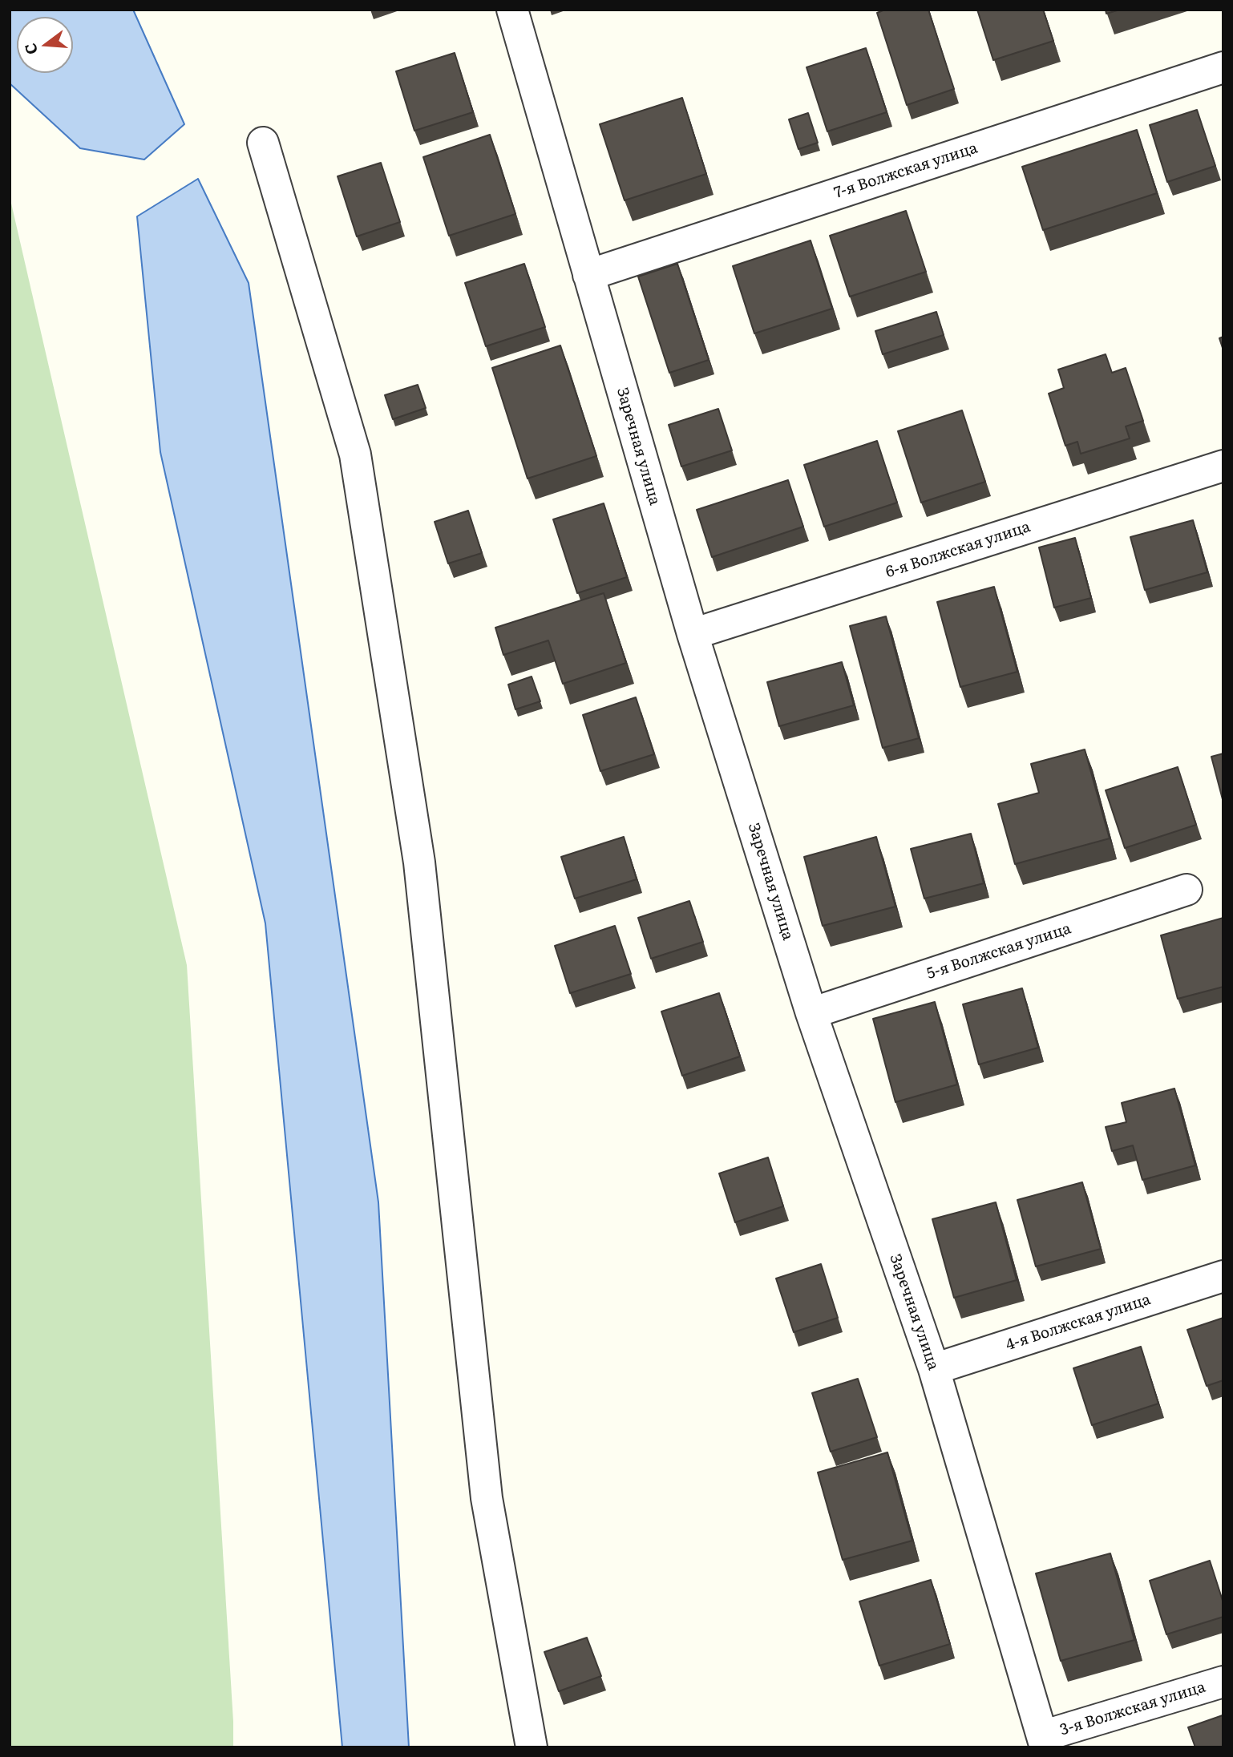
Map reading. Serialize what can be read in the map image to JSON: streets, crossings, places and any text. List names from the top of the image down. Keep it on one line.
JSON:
{"streets":{"street":["7-я Волжская улица","Заречная улица","6-я Волжская улица","5-я Волжская улица","4-я Волжская улица","3-я Волжская улица"]},"crossings":[["7-я Волжская улица","Заречная улица"],["Заречная улица","6-я Волжская улица"],["Заречная улица","5-я Волжская улица"],["Заречная улица","4-я Волжская улица"],["Заречная улица","3-я Волжская улица"]],"north":"left"}
